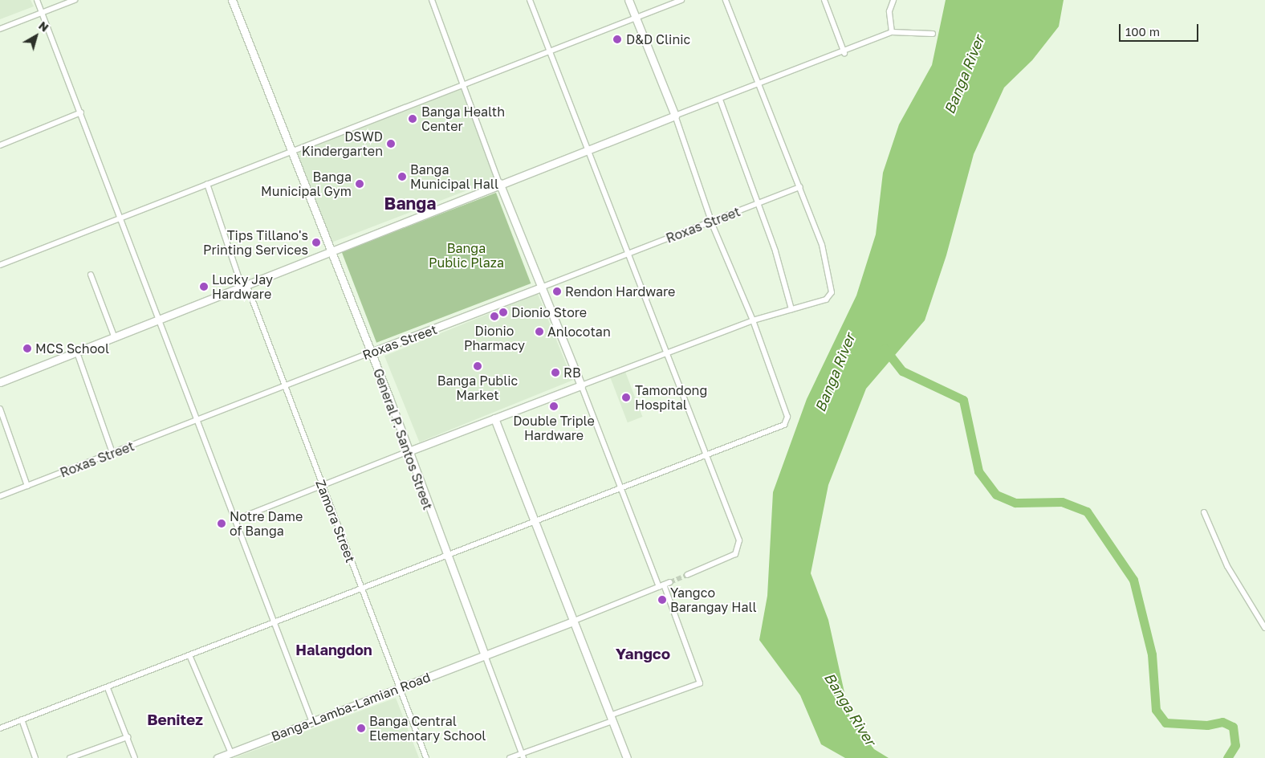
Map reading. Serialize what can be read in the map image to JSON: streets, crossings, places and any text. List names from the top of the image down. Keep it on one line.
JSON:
{"streets":{"main road":["Roxas Street","General P. Santos Street","Banga-Lamba-Lamian Road"],"street":["Zamora Street"]},"crossings":[["Roxas Street","General P. Santos Street"],["Roxas Street","Zamora Street"],["General P. Santos Street","Banga-Lamba-Lamian Road"],["Zamora Street","Banga-Lamba-Lamian Road"]],"districts":["Banga","Halangdon","Yangco","Benitez"],"water":["Banga River"],"parks":["Banga Public Plaza"],"places":["D&D Clinic","Banga Health Center","DSWD Kindergarten","Banga Municipal Hall","Banga Municipal Gym","Tips Tillano's Printing Services","Lucky Jay Hardware","Rendon Hardware","Dionio Store","Dionio Pharmacy","Anlocotan","MCS School","Banga Public Market","RB","Tamondong Hospital","Double Triple Hardware","Notre Dame of Banga","Yangco Barangay Hall","Banga Central Elementary School"],"scale_bar":"100 m","north":"top right"}
